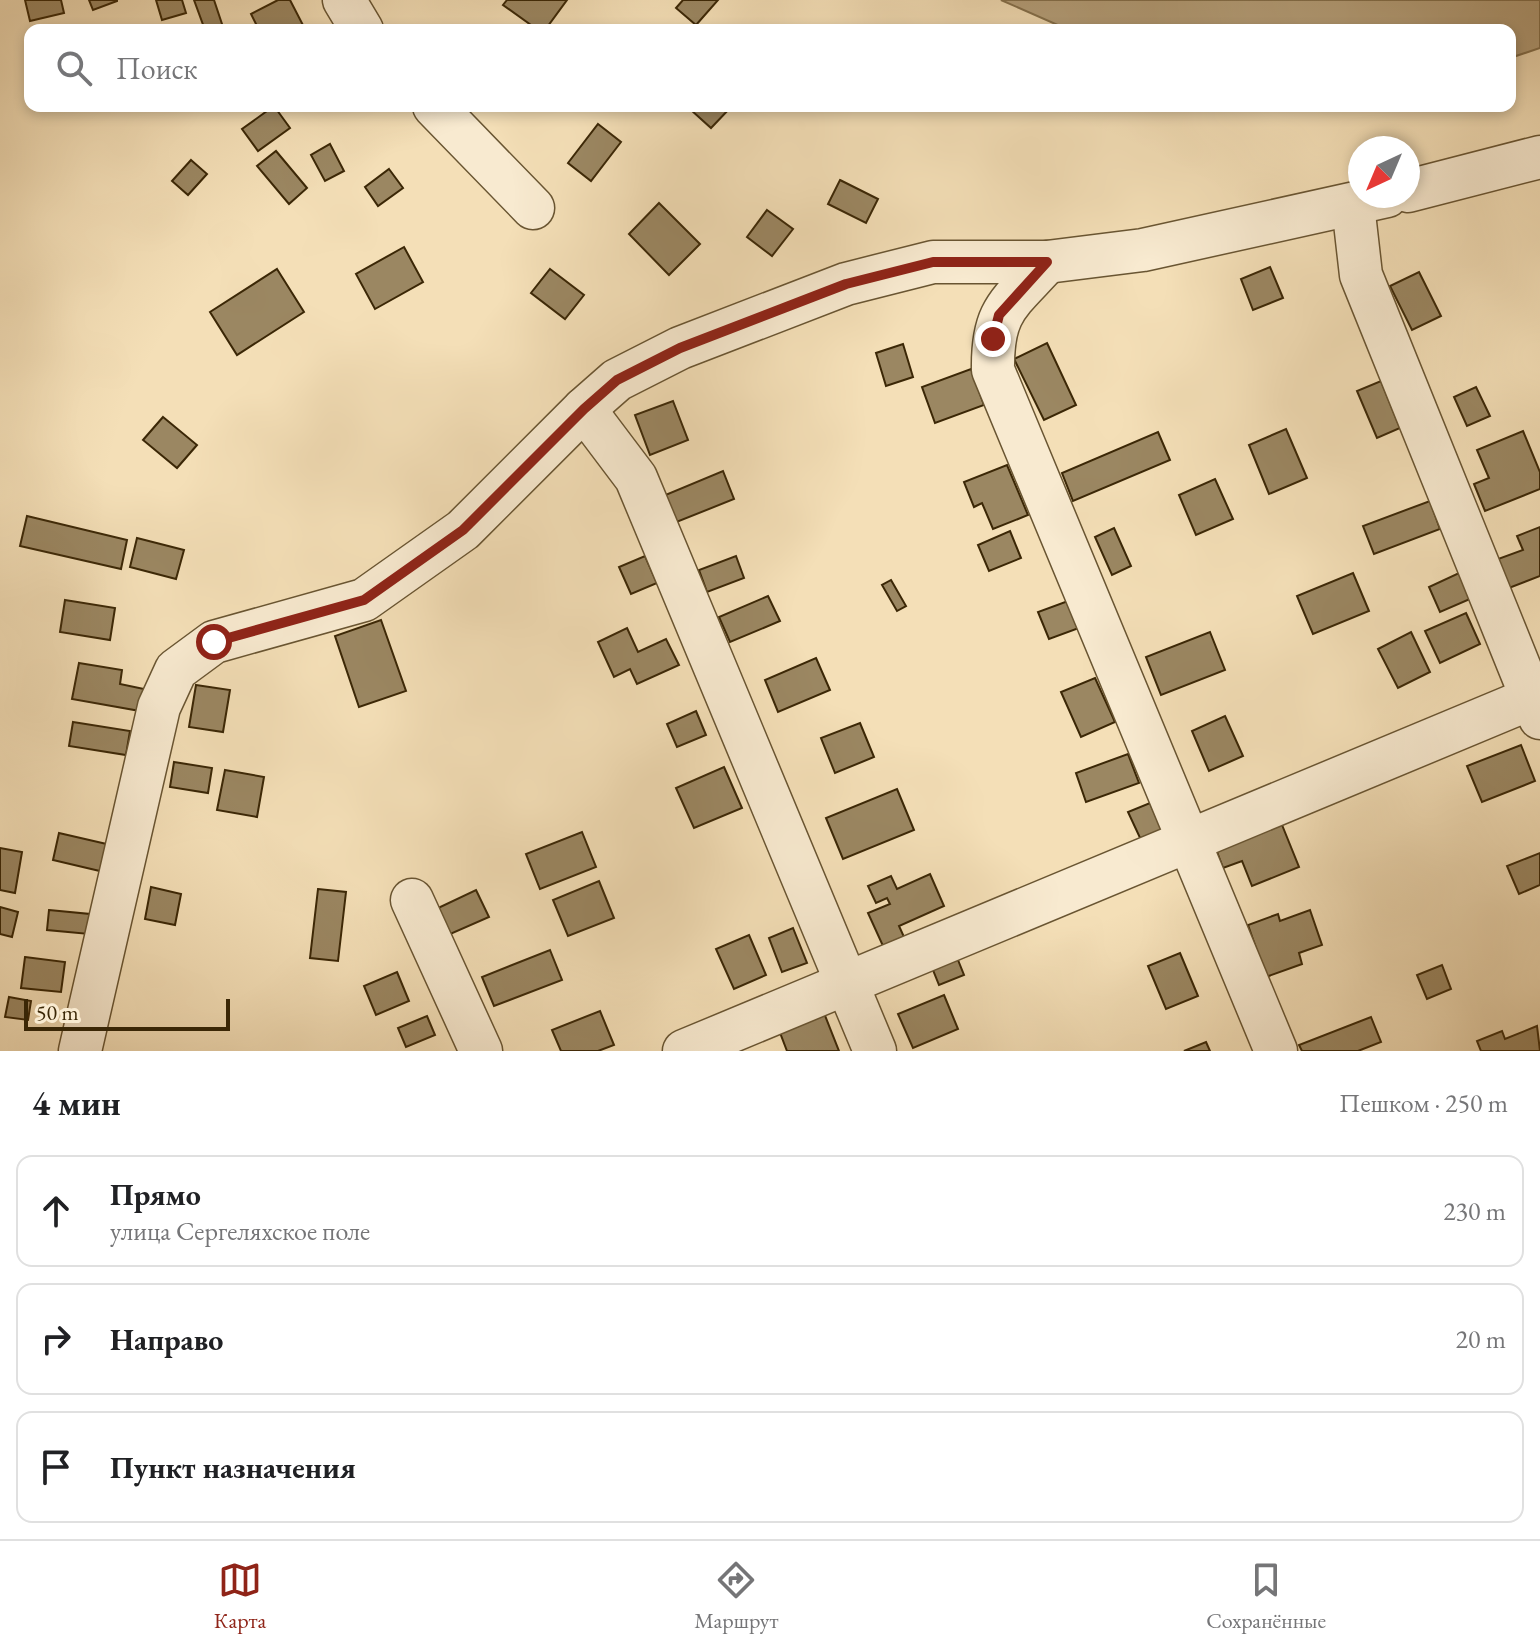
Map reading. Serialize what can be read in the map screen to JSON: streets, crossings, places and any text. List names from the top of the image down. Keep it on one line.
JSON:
{"scale_bar":"50 m","north":"bottom left","page":{"search":"Поиск","scale":"50 m","heading":["4 мин","Пешком · 250 m"],"list":[["Прямо","улица Сергеляхское поле","230 m"],["Направо","20 m"],"Пункт назначения"],"nav":["Карта","Маршрут","Сохранённые"]}}
